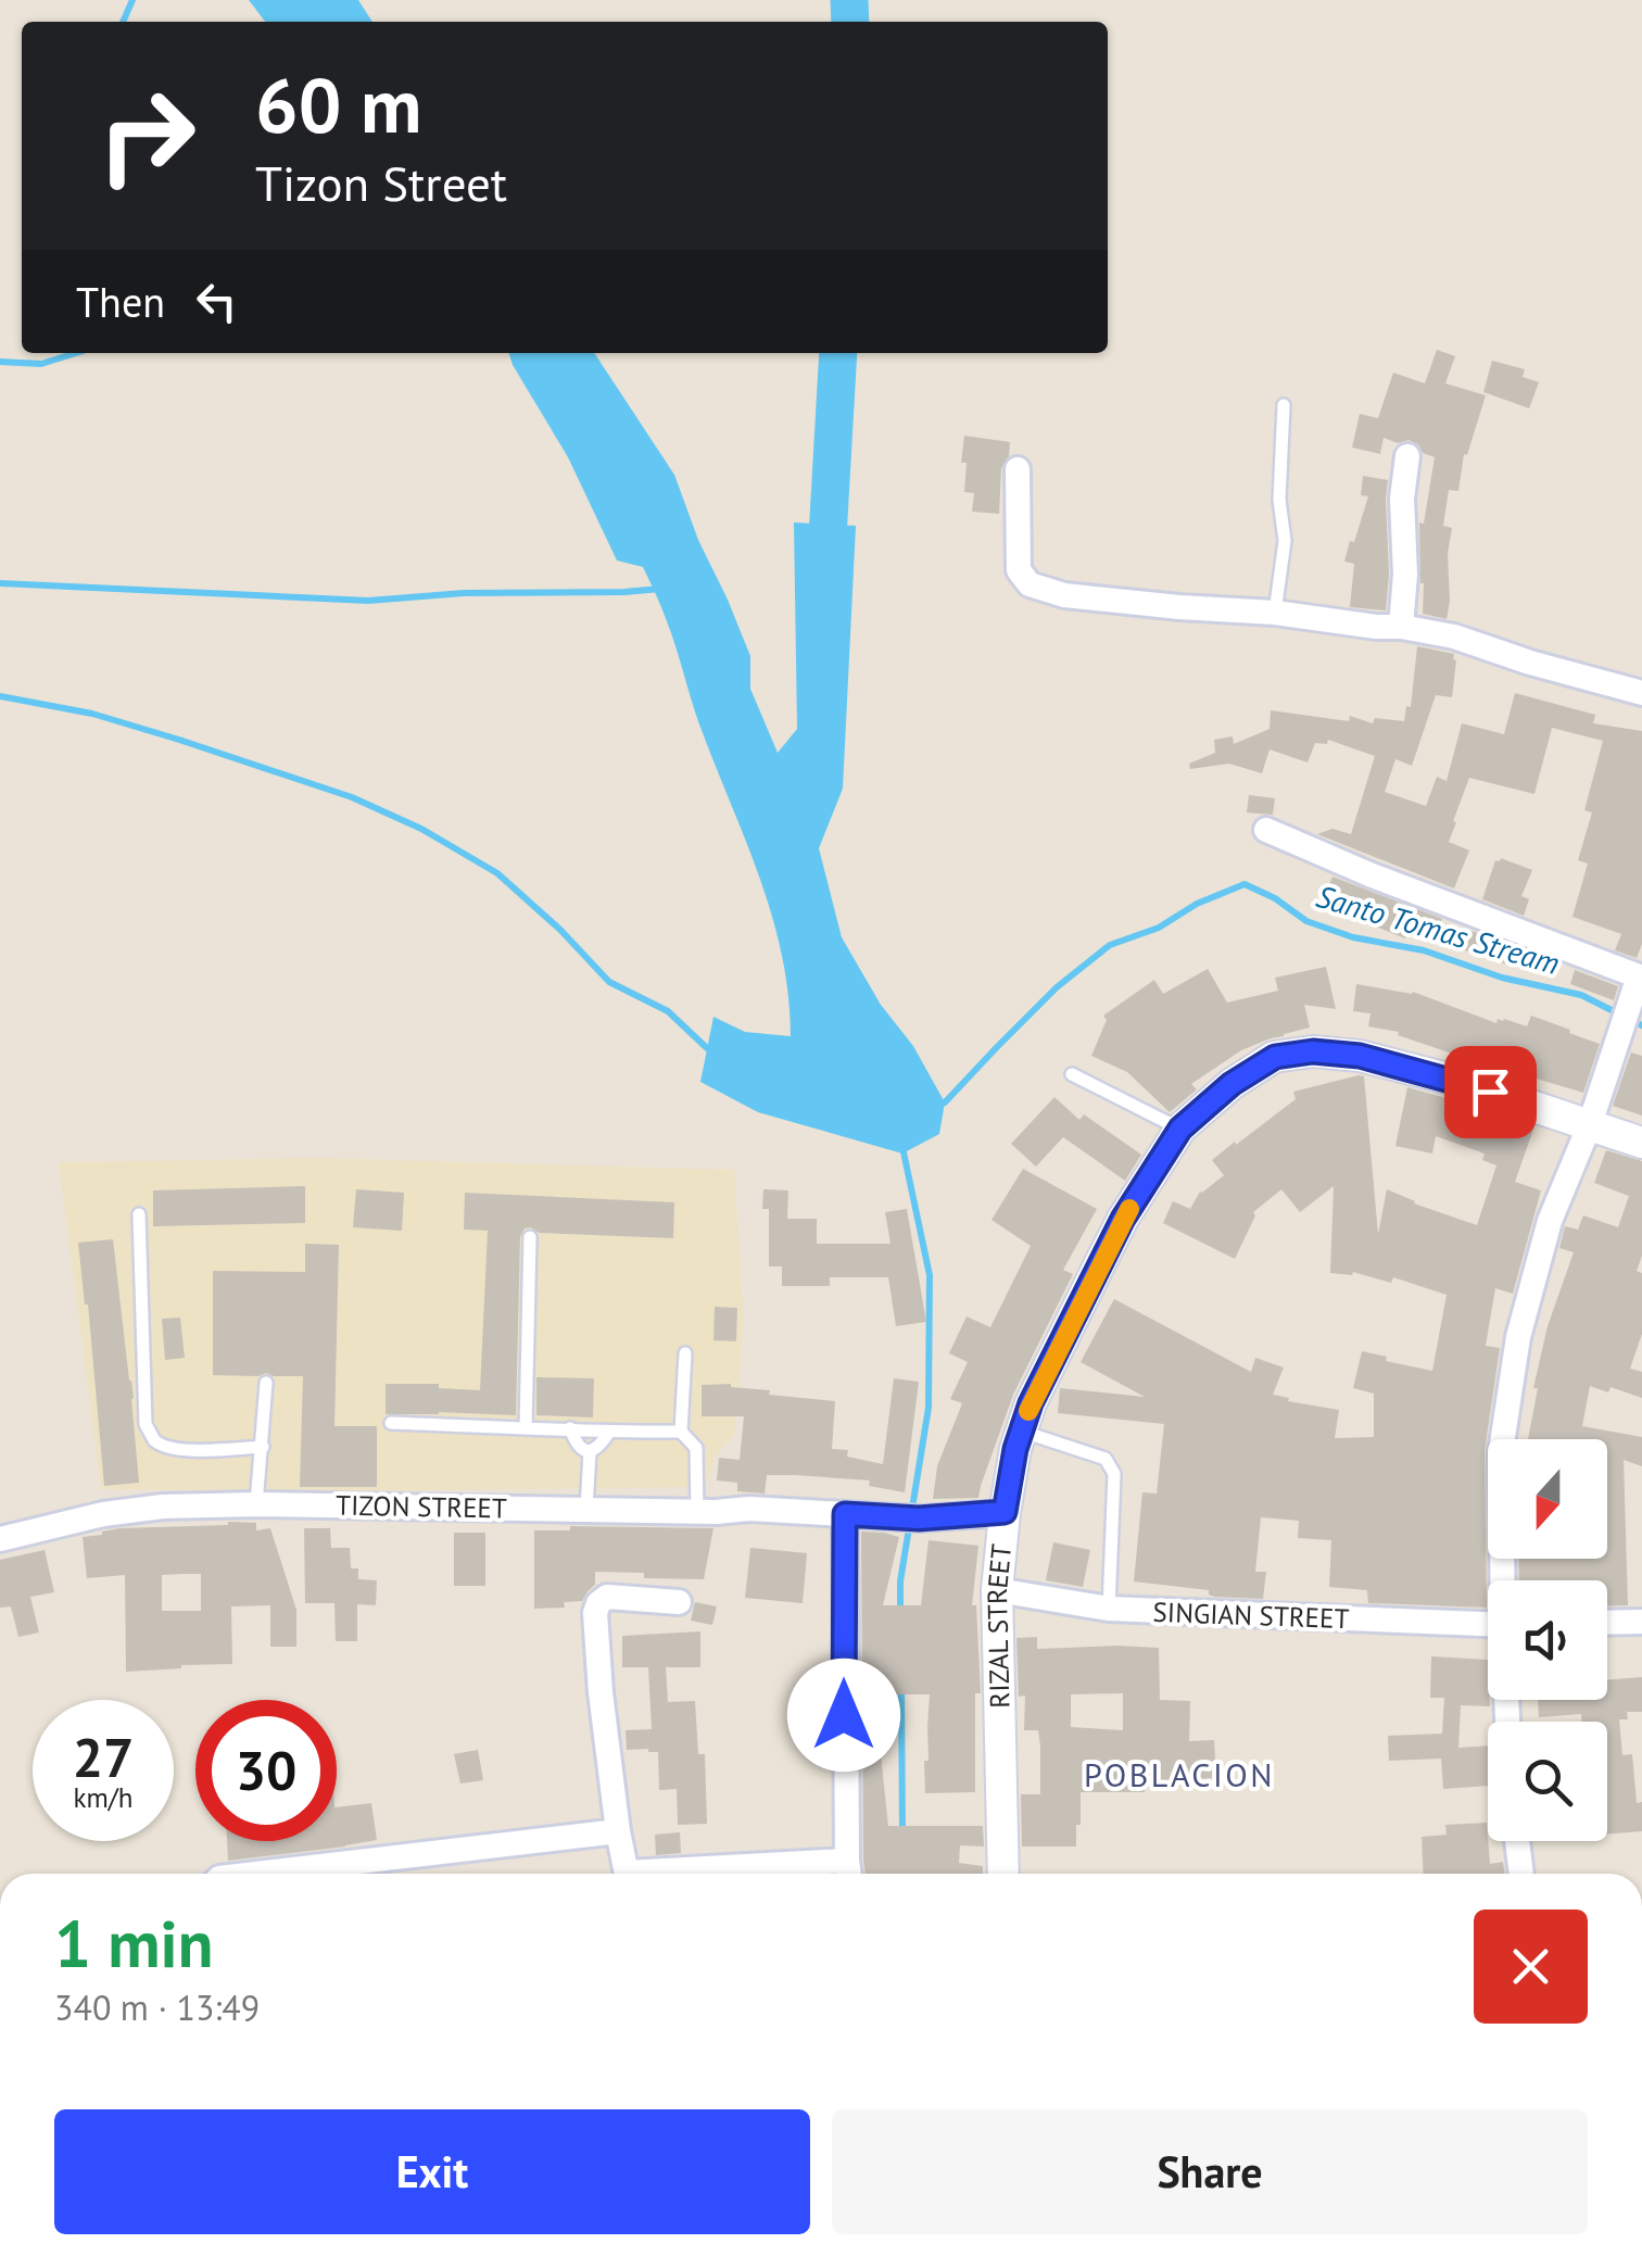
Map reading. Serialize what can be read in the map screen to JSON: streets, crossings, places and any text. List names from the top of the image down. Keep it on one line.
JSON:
{"streets":{"street":["TIZON STREET","SINGIAN STREET","RIZAL STREET"]},"crossings":[["TIZON STREET","RIZAL STREET"],["SINGIAN STREET","RIZAL STREET"]],"districts":["POBLACION"],"water":["Santo Tomas Stream"],"north":"bottom","page":{"turn":["60 m","Tizon Street"],"then":"Then","speed":"27 km/h","limit":"30","heading":["1 min","340 m · 13:49"],"buttons":["Exit","Share"]}}
